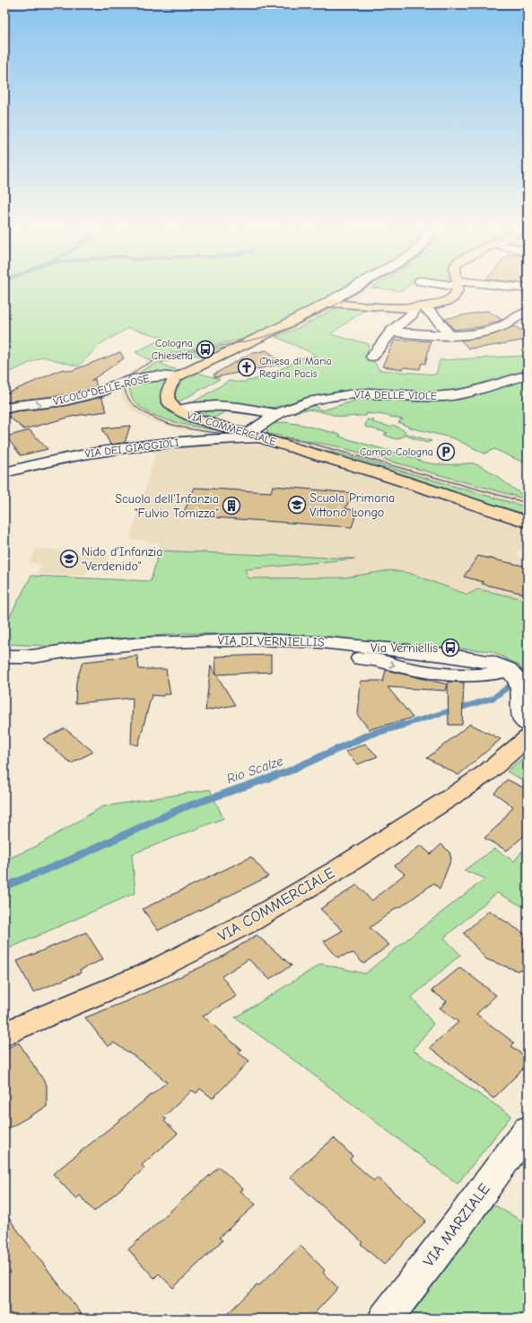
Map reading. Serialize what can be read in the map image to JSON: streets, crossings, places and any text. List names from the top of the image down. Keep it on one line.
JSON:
{"streets":{"main road":["VIA COMMERCIALE"],"street":["VICOLO DELLE ROSE","VIA DELLE VIOLE","VIA DEI GIAGGIOLI","VIA DI VERNIELLIS","VIA MARZIALE"]},"crossings":[["VICOLO DELLE ROSE","VIA COMMERCIALE"],["VIA DELLE VIOLE","VIA COMMERCIALE"],["VIA DELLE VIOLE","VIA DEI GIAGGIOLI"],["VIA COMMERCIALE","VIA DEI GIAGGIOLI"]],"one_way":["VICOLO DELLE ROSE"],"water":["Rio Scalze"],"places":{"bus stop":["Cologna Chiesetta","Via Verniellis"],"church":["Chiesa di Maria Regina Pacis"],"parking":["Campo Cologna"],"school or university":["Scuola Primaria Vittorio Longo","Nido d'Infanzia \"Verdenido\""],"building":["Scuola dell'Infanzia \"Fulvio Tomizza\""]}}
